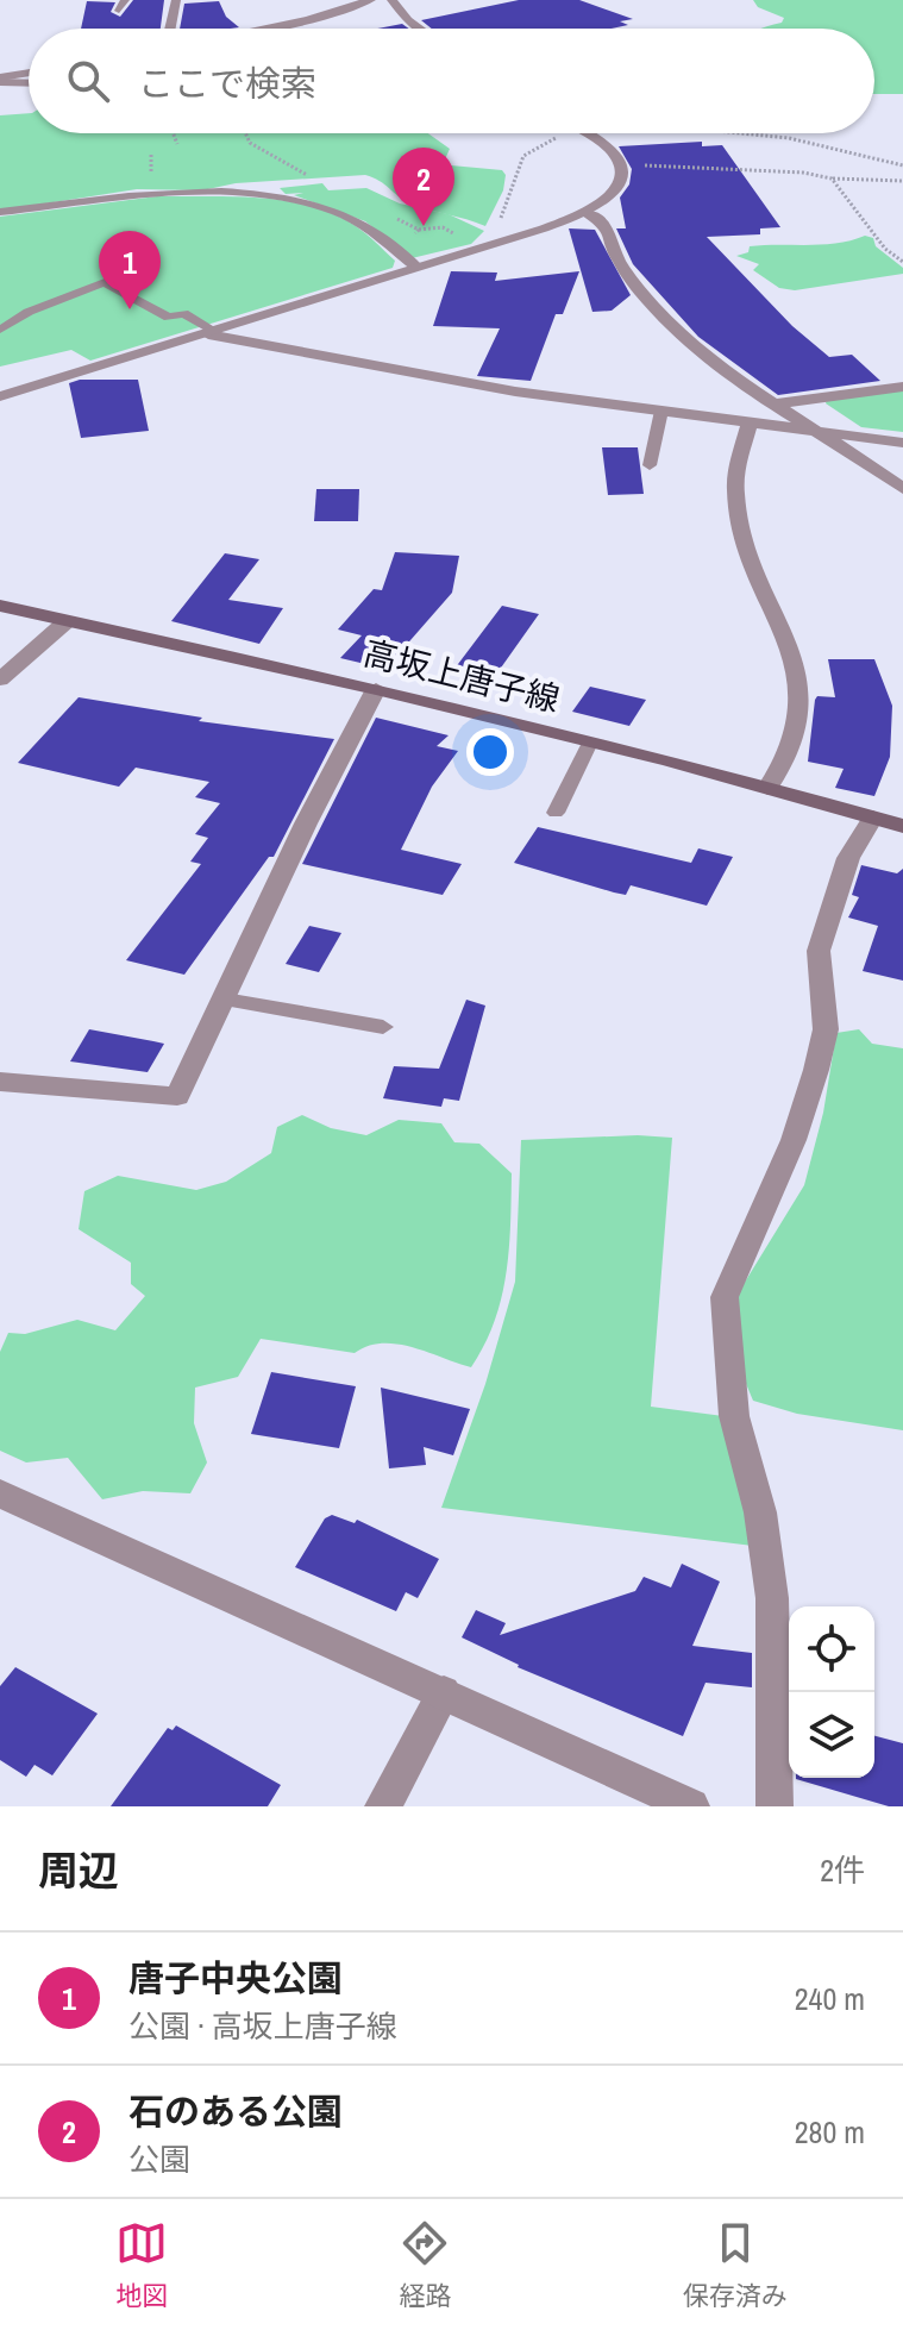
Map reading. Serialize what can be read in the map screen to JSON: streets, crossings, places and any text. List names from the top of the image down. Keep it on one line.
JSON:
{"streets":{"main road":["高坂上唐子線"]},"page":{"search":"ここで検索","pins":["2","1"],"heading":["周辺","2件"],"list":[{"mark":"1","name":"唐子中央公園","note":"公園 · 高坂上唐子線","value":"240 m"},{"mark":"2","name":"石のある公園","note":"公園","value":"280 m"}],"nav":["地図","経路","保存済み"]}}
